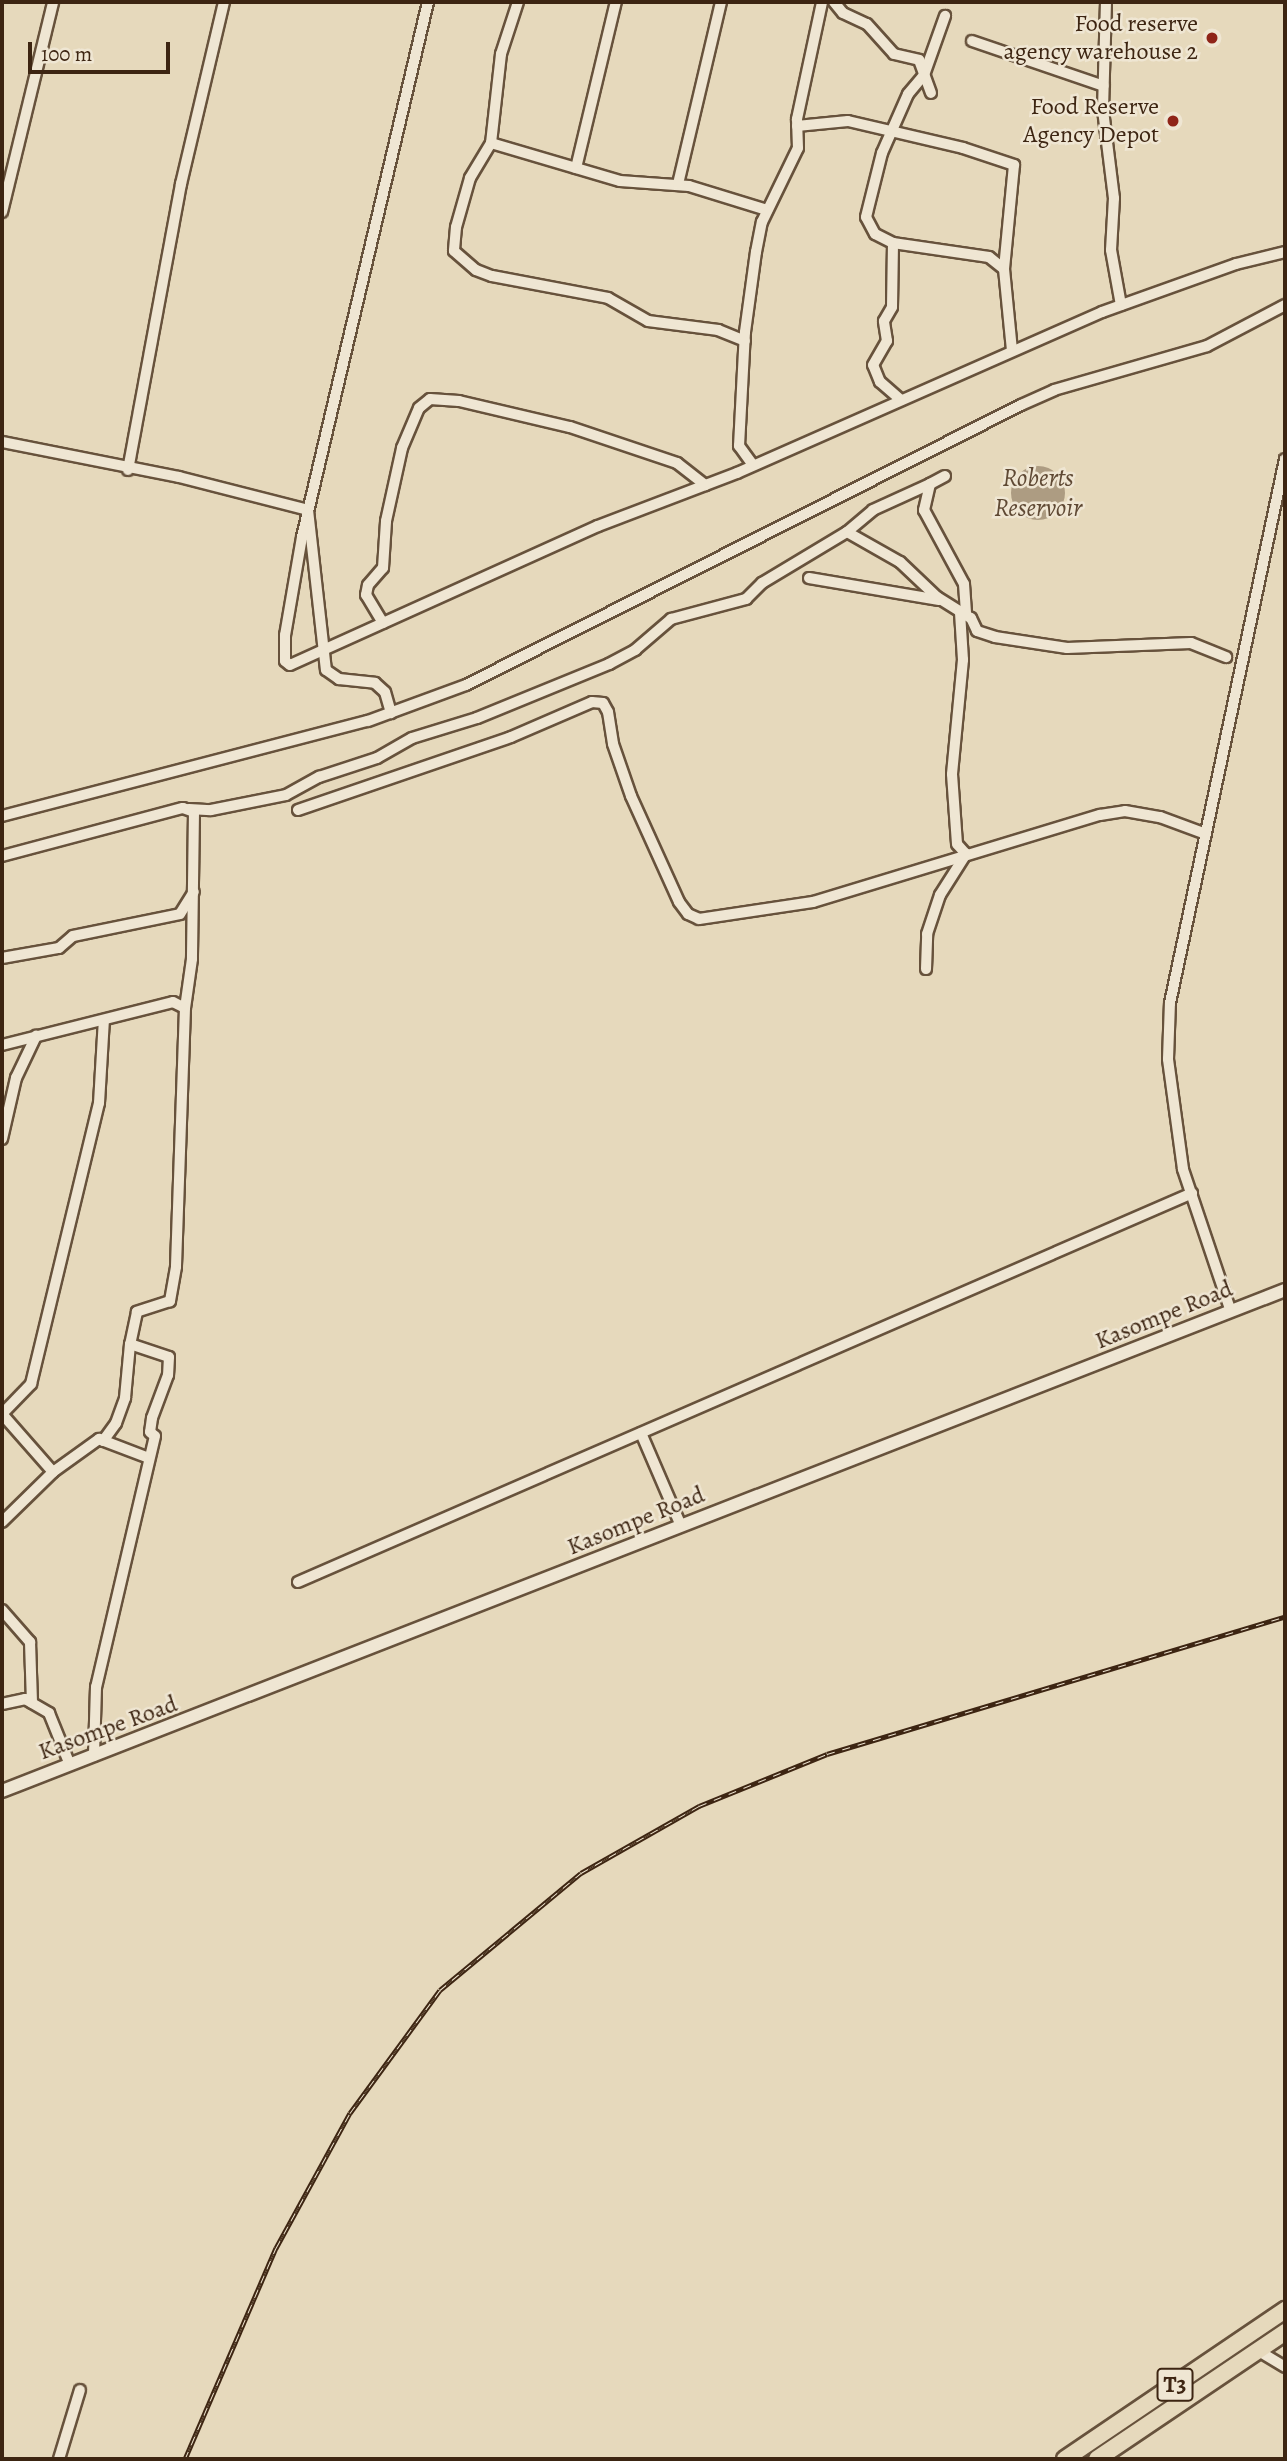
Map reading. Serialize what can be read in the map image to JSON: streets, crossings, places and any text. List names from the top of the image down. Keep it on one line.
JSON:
{"streets":{"highway":["T3"],"street":["Kasompe Road"]},"water":["Roberts Reservoir"],"places":["Food reserve agency warehouse 2","Food Reserve Agency Depot"],"scale_bar":"100 m"}
